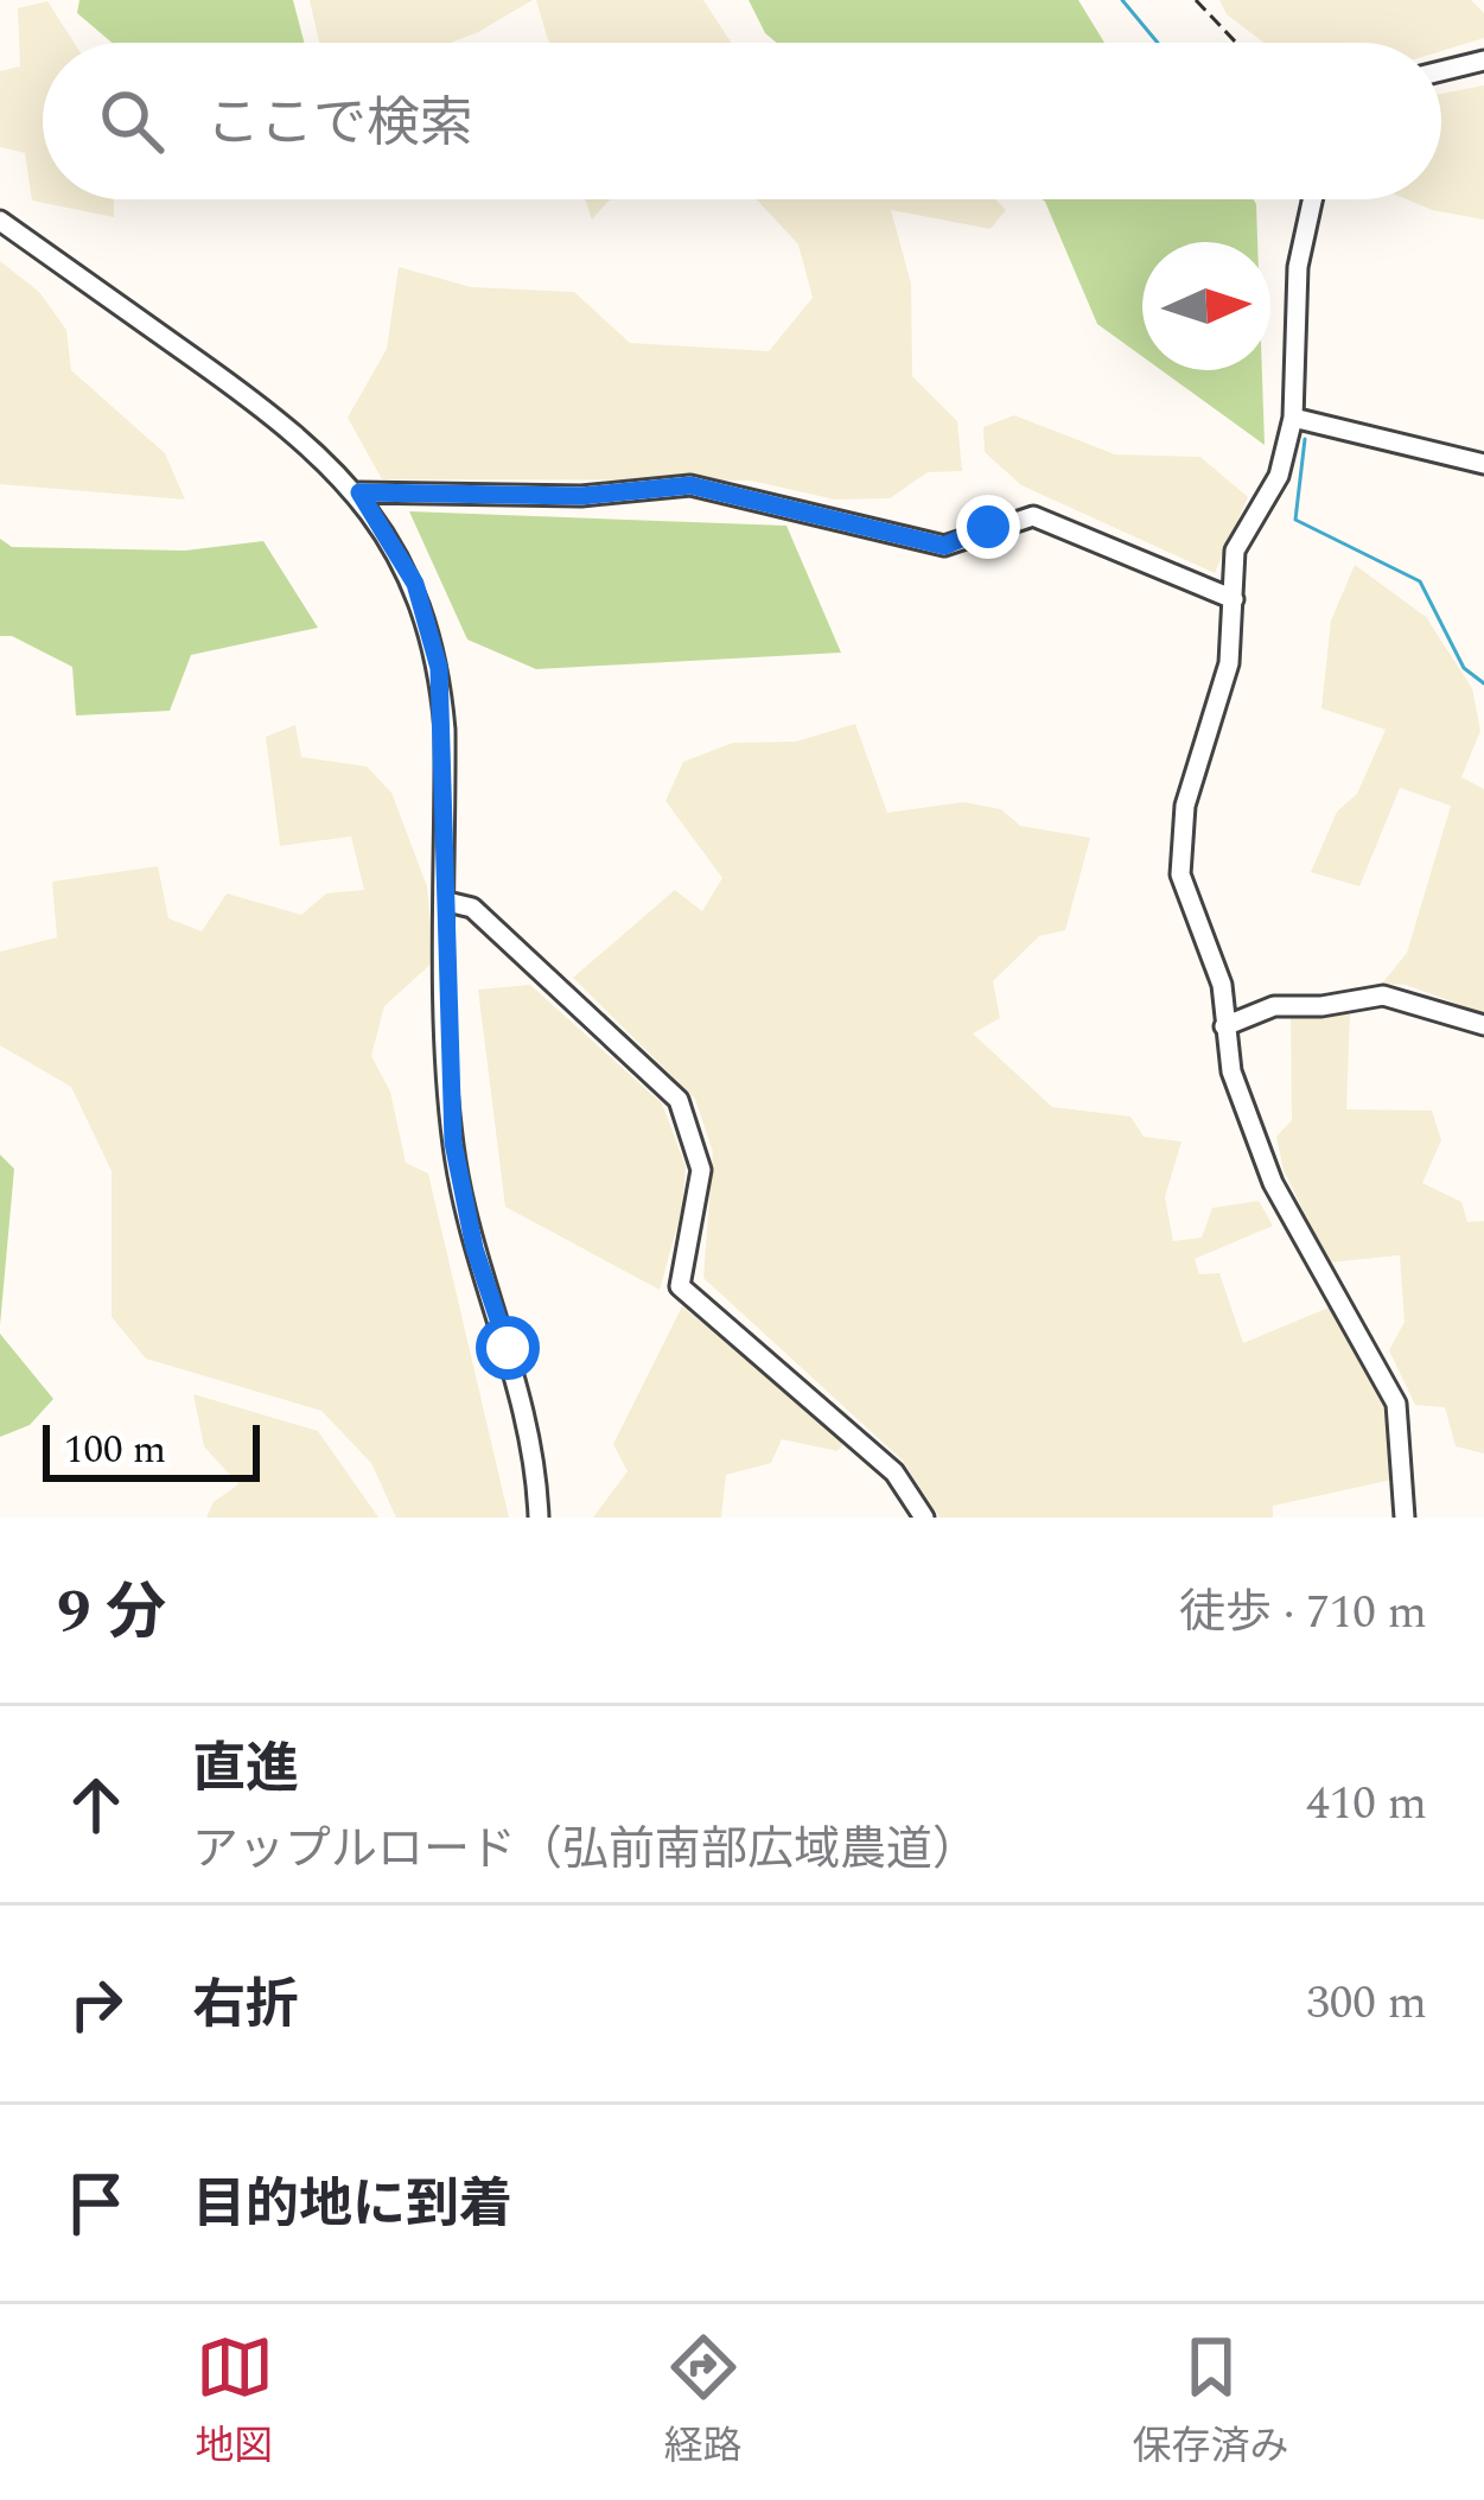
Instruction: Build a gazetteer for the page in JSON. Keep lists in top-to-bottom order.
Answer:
{
  "scale_bar": "100 m",
  "north": "right",
  "page": {
    "search": "ここで検索",
    "scale": "100 m",
    "heading": ["9 分", "徒歩 · 710 m"],
    "list": [
      ["直進", "アップルロード（弘前南部広域農道）", "410 m"],
      ["右折", "300 m"],
      "目的地に到着"
    ],
    "nav": ["地図", "経路", "保存済み"]
  }
}
